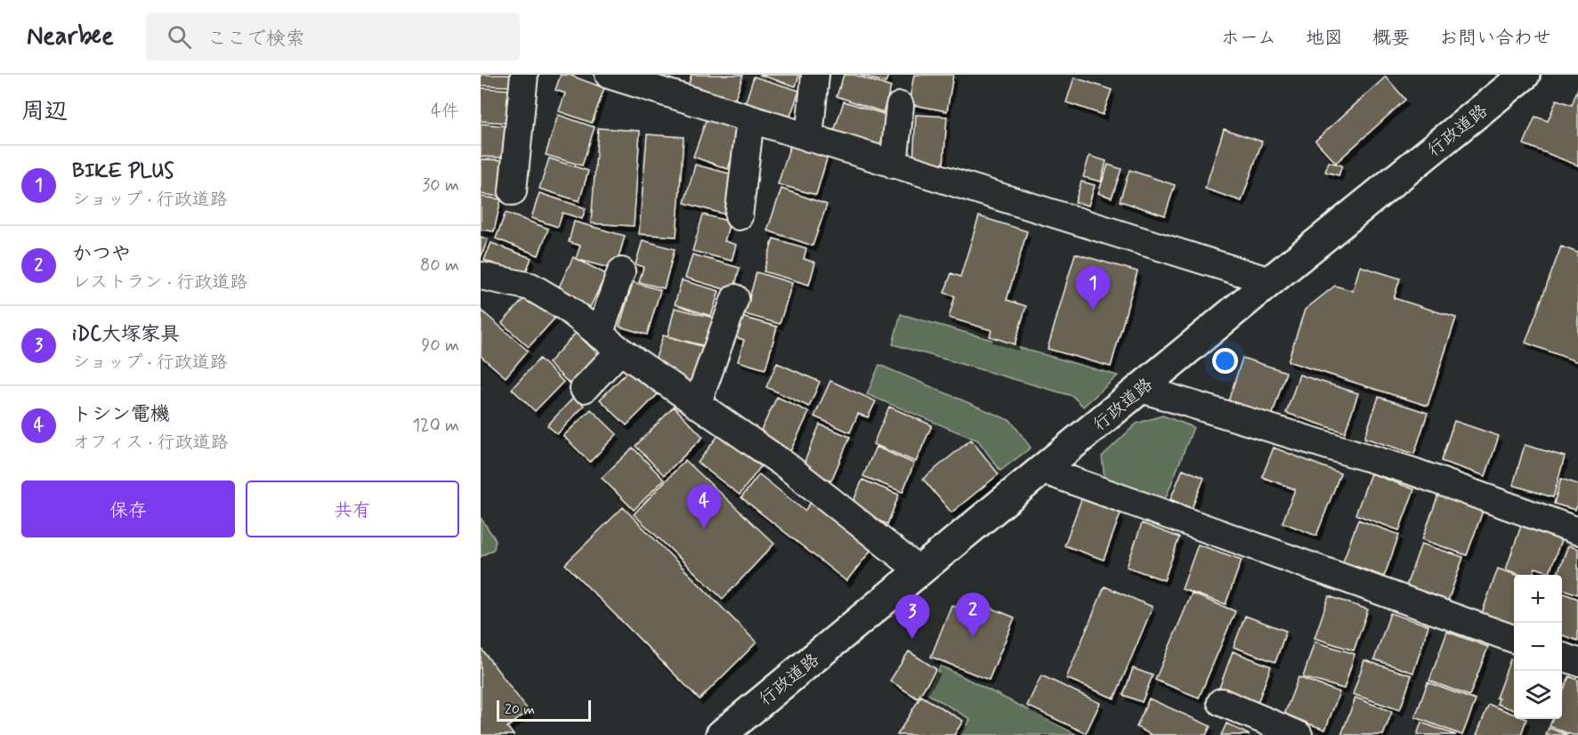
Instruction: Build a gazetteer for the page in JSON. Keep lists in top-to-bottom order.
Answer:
{
  "streets": {
    "highway": ["行政道路"]
  },
  "scale_bar": "20 m",
  "page": {
    "header": "Nearbee",
    "search": "ここで検索",
    "nav": [
      "ホーム",
      "地図",
      "概要",
      "お問い合わせ"
    ],
    "heading": ["周辺", "4件"],
    "list": [
      {
        "mark": "1",
        "name": "BIKE PLUS",
        "note": "ショップ · 行政道路",
        "value": "30 m"
      },
      {
        "mark": "2",
        "name": "かつや",
        "note": "レストラン · 行政道路",
        "value": "80 m"
      },
      {
        "mark": "3",
        "name": "iDC大塚家具",
        "note": "ショップ · 行政道路",
        "value": "90 m"
      },
      {
        "mark": "4",
        "name": "トシン電機",
        "note": "オフィス · 行政道路",
        "value": "120 m"
      }
    ],
    "pins": [
      "1",
      "4",
      "2",
      "3"
    ],
    "buttons": ["保存", "共有"],
    "map_buttons": ["+", "−"],
    "scale": "20 m"
  }
}
